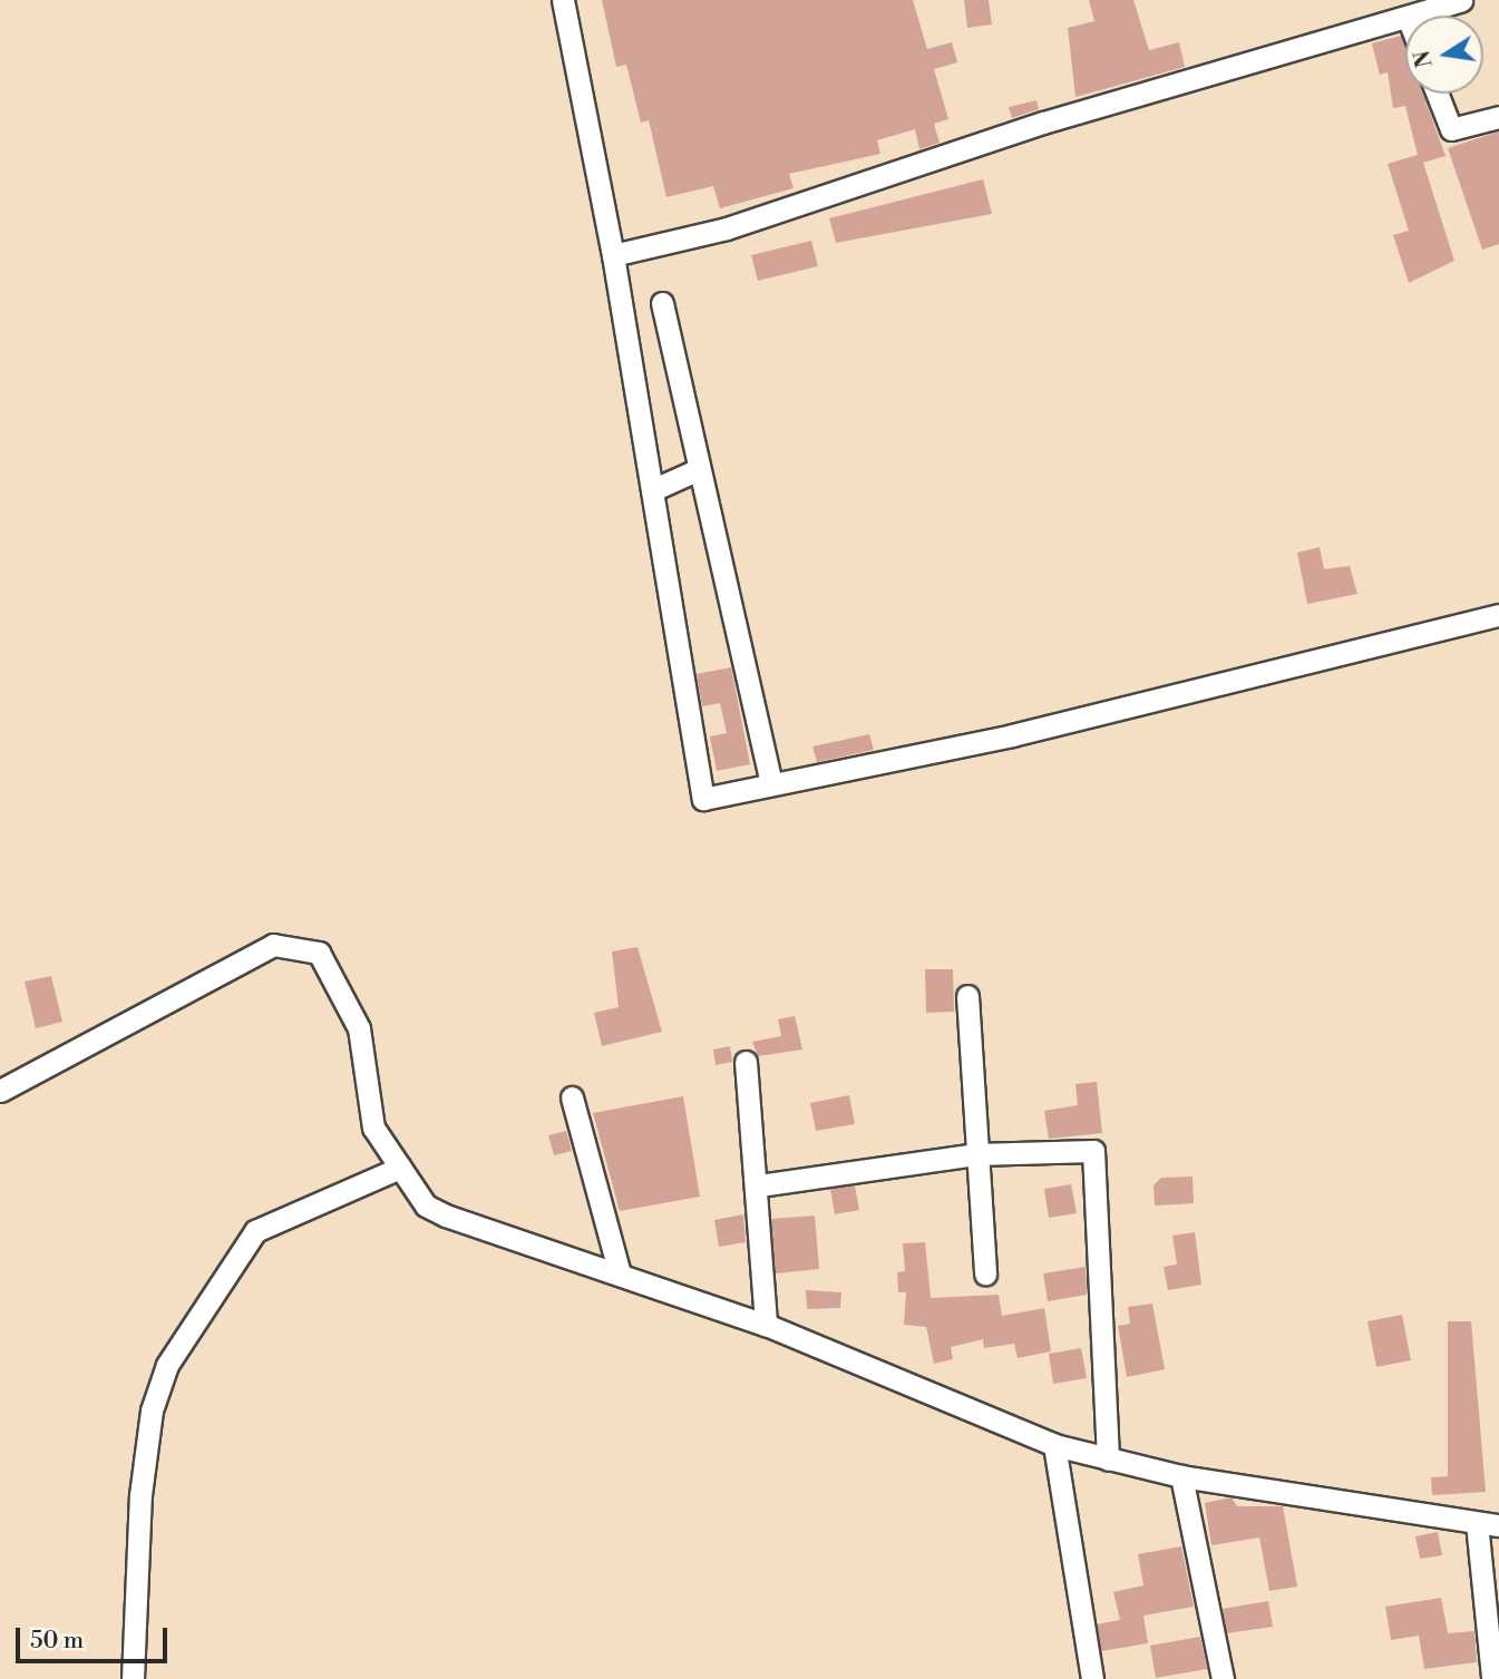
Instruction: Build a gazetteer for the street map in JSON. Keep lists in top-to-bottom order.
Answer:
{
  "scale_bar": "50 m",
  "north": "left"
}
